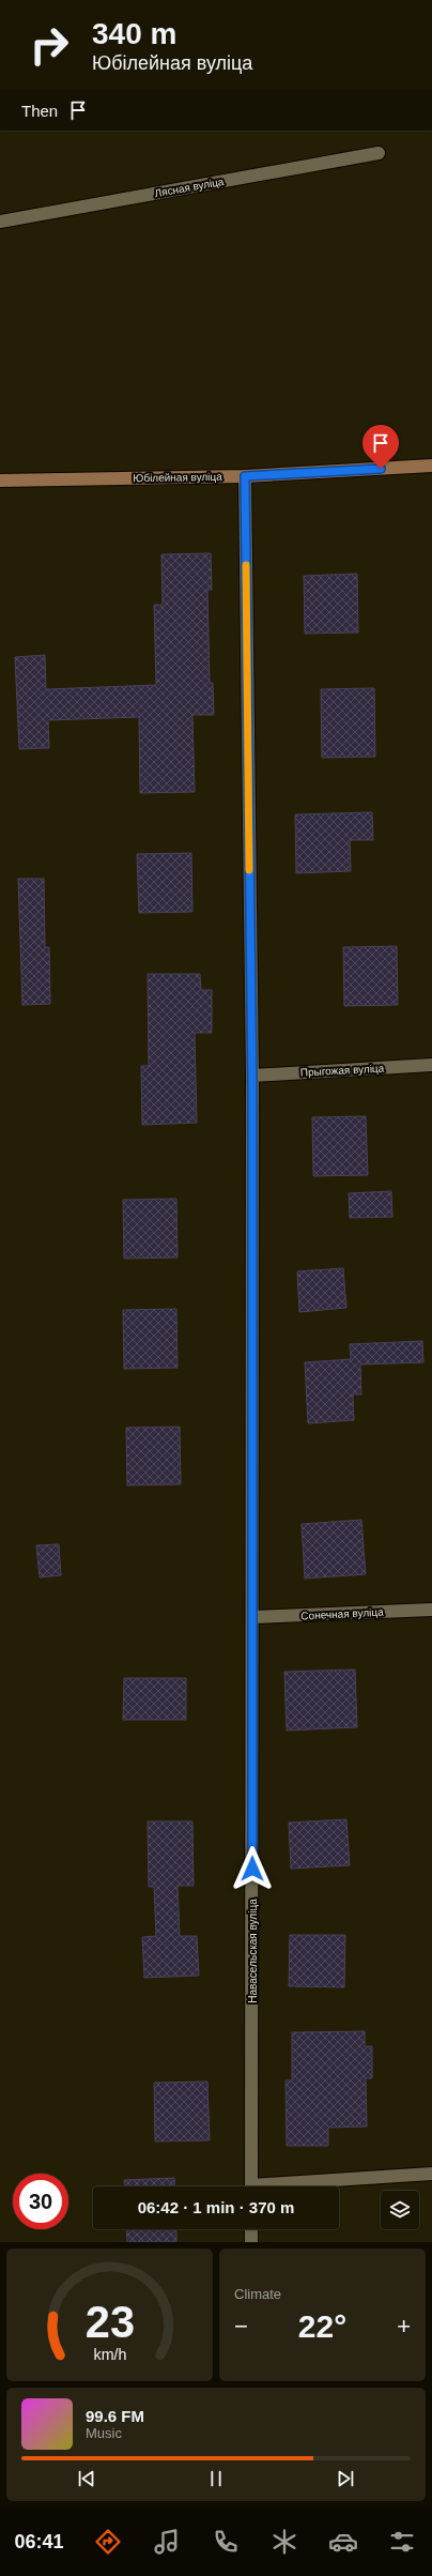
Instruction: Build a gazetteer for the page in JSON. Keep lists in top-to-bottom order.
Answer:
{
  "streets": {
    "main road": ["Юбілейная вуліца"],
    "street": [
      "Лясная вуліца",
      "Прыгожая вуліца",
      "Сонечная вуліца",
      "Навасельская вуліца"
    ]
  },
  "crossings": [
    ["Юбілейная вуліца", "Навасельская вуліца"],
    ["Прыгожая вуліца", "Навасельская вуліца"],
    ["Сонечная вуліца", "Навасельская вуліца"]
  ],
  "page": {
    "turn": ["340 m", "Юбілейная вуліца"],
    "then": "Then",
    "limit": "30",
    "trip": "06:42 · 1 min · 370 m",
    "tile": "Climate",
    "heat": ["−", "22°", "+"],
    "song": ["99.6 FM", "Music"],
    "tabs": "06:41",
    "gauge": ["23", "km/h"]
  }
}
